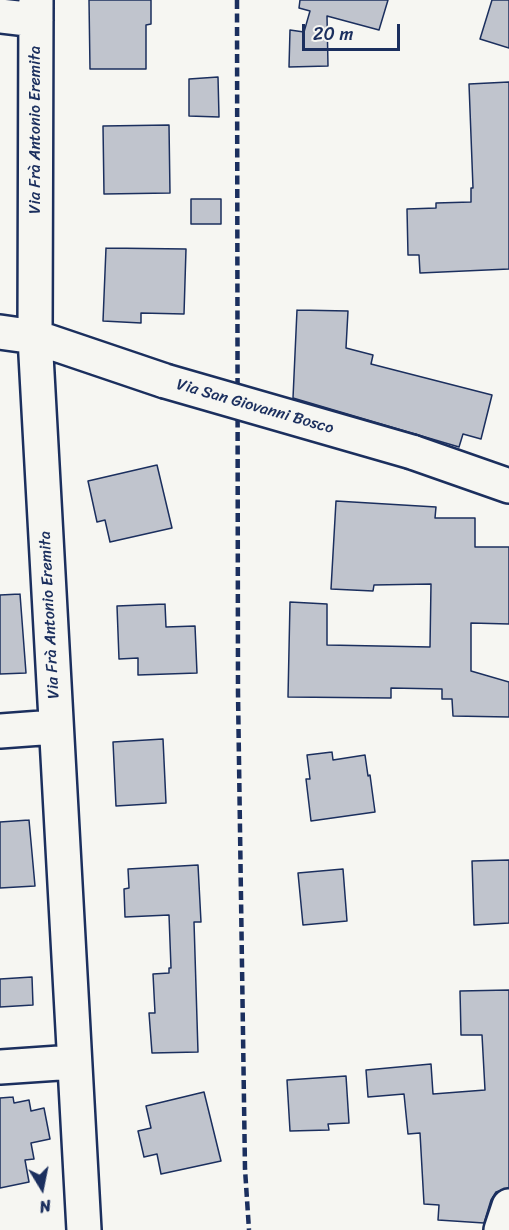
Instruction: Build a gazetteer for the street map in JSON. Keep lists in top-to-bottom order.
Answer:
{
  "streets": {
    "street": ["Via Frà Antonio Eremita", "Via San Giovanni Bosco"]
  },
  "crossings": [
    ["Via Frà Antonio Eremita", "Via San Giovanni Bosco"]
  ],
  "scale_bar": "20 m",
  "north": "bottom"
}
